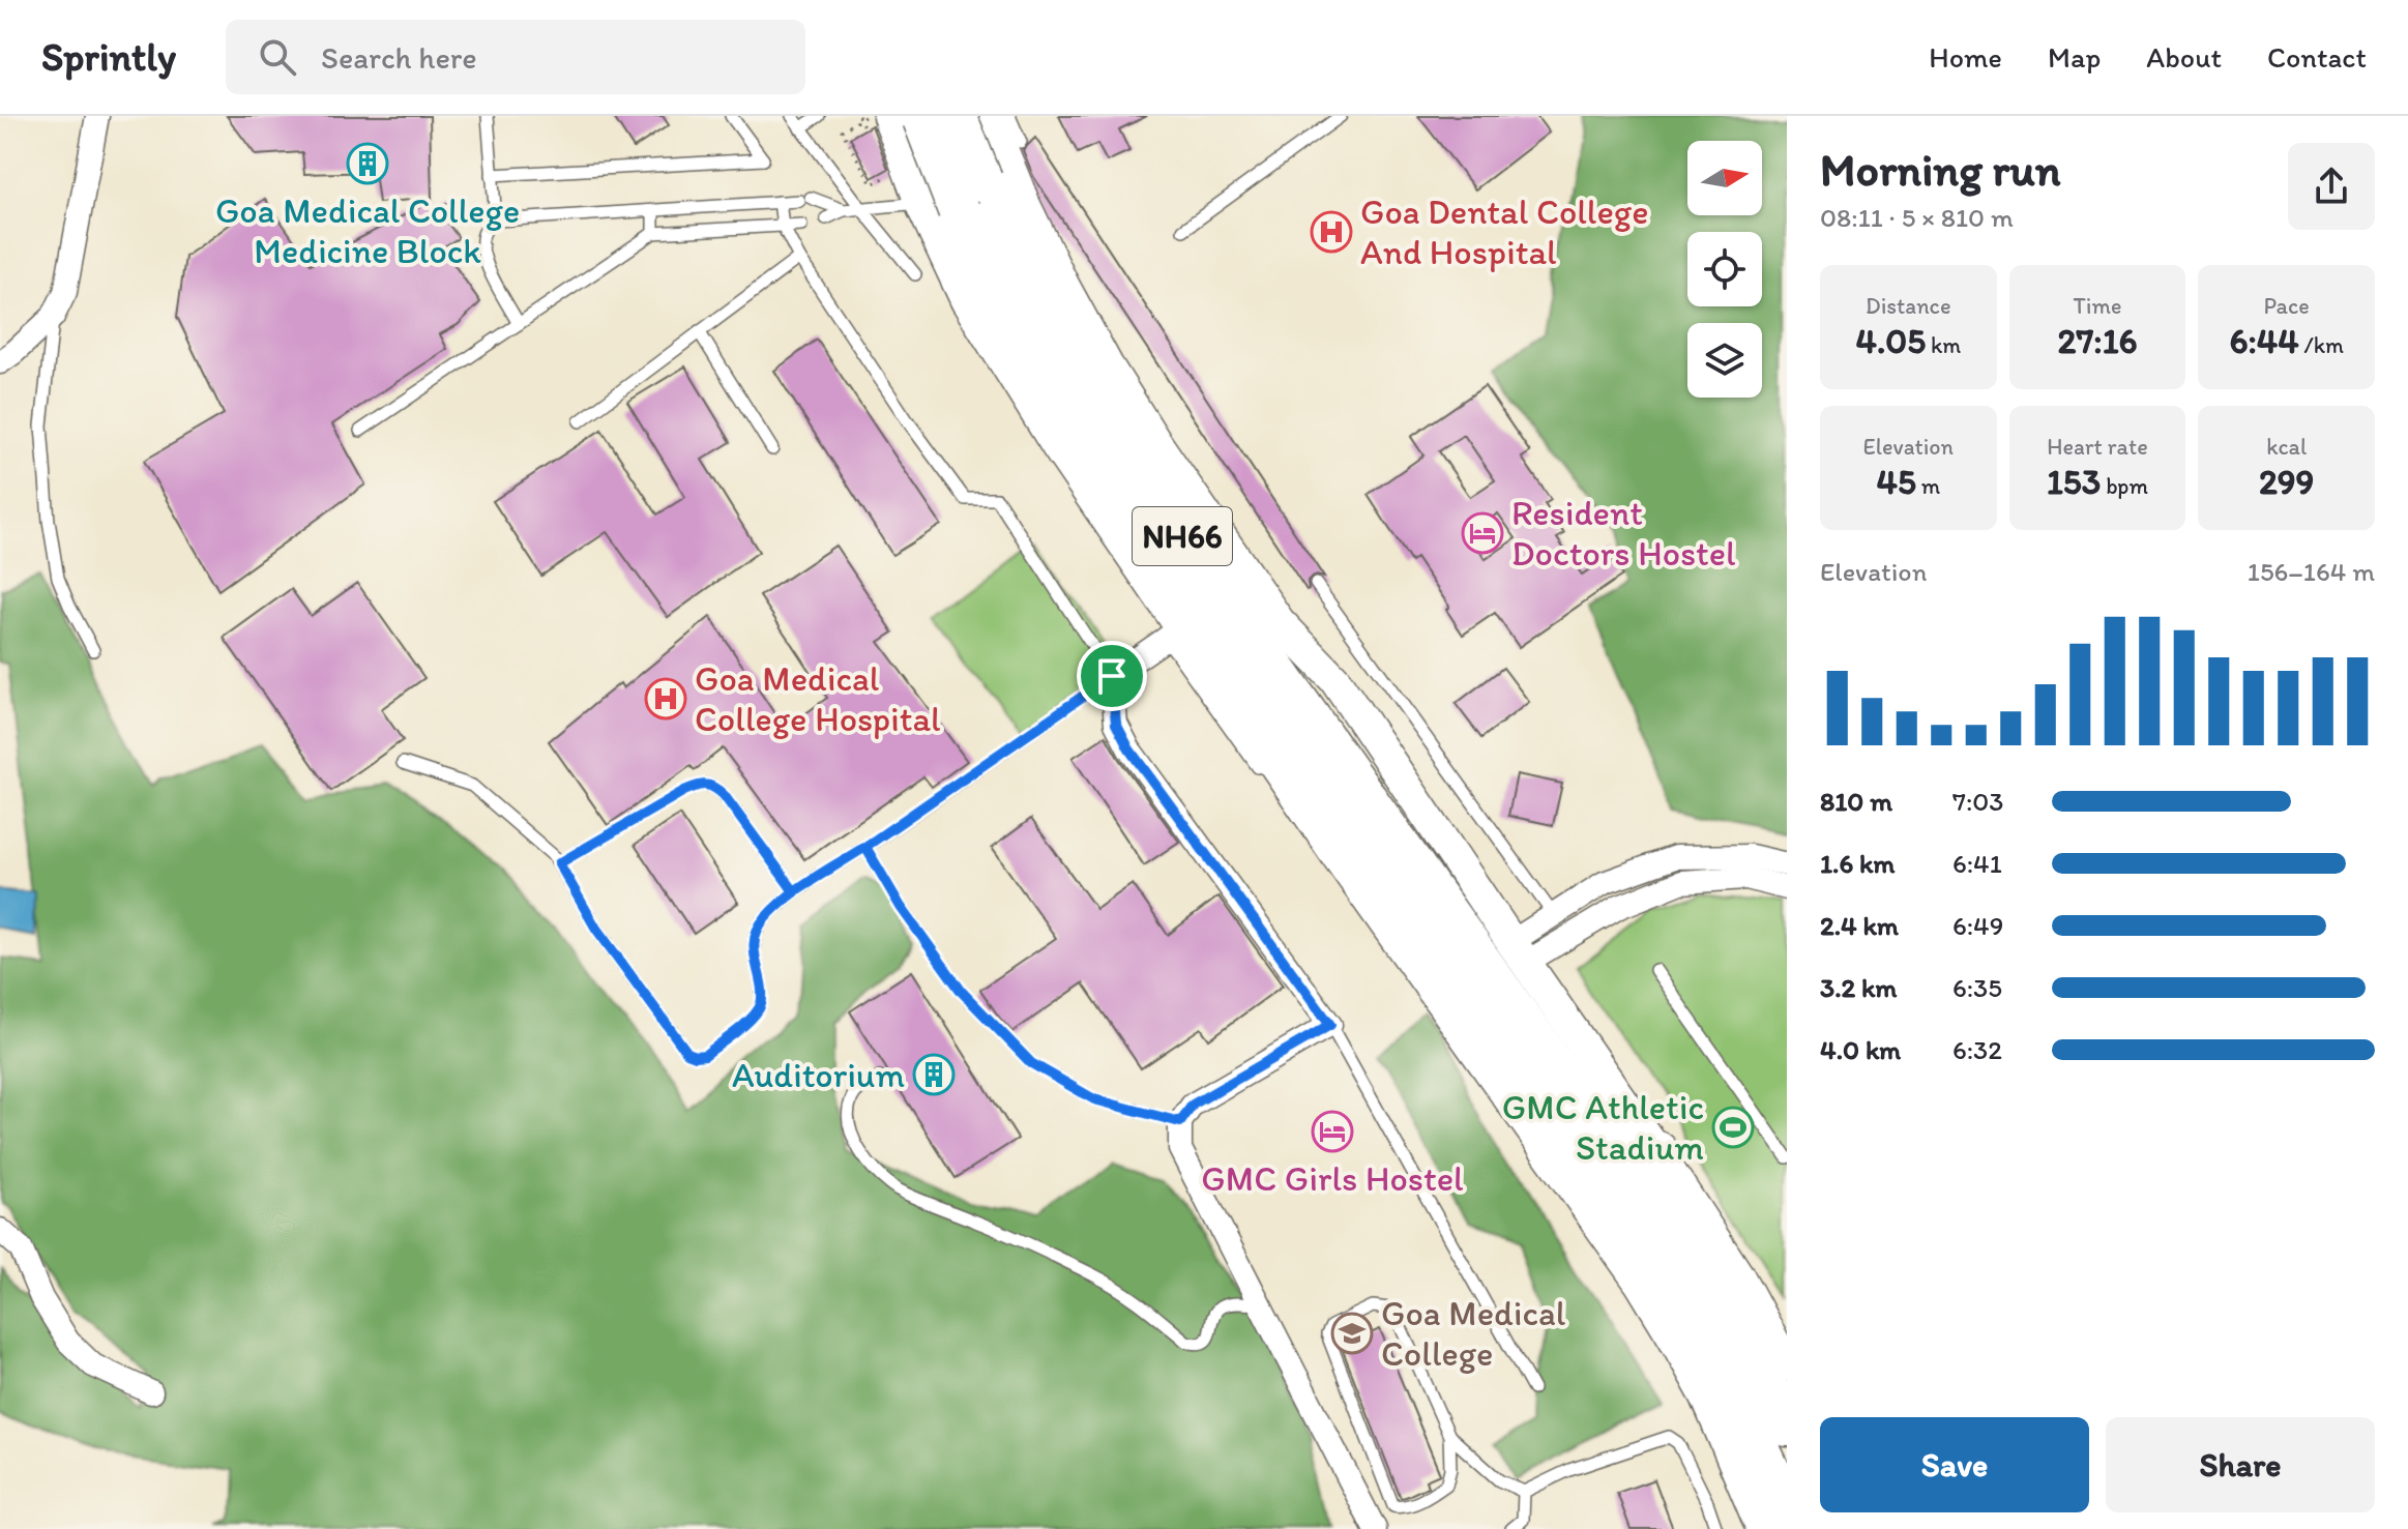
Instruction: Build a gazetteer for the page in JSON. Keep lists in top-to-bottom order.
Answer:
{
  "streets": {
    "highway": ["NH66"]
  },
  "places": {
    "building": ["Goa Medical College Medicine Block", "Auditorium"],
    "hospital": ["Goa Dental College And Hospital", "Goa Medical College Hospital"],
    "hotel": ["Resident Doctors Hostel", "GMC Girls Hostel"],
    "sports": ["GMC Athletic Stadium"],
    "school or university": ["Goa Medical College"]
  },
  "north": "right",
  "page": {
    "header": "Sprintly",
    "search": "Search here",
    "nav": [
      "Home",
      "Map",
      "About",
      "Contact"
    ],
    "heading": ["Morning run", "08:11 · 5 × 810 m"],
    "stats": [
      ["Distance", "4.05 km"],
      ["Time", "27:16"],
      ["Pace", "6:44 /km"],
      ["Elevation", "45 m"],
      ["Heart rate", "153 bpm"],
      ["kcal", "299"]
    ],
    "chart": ["Elevation", "156–164 m"],
    "list": [
      {
        "name": "810 m",
        "note": "7:03"
      },
      {
        "name": "1.6 km",
        "note": "6:41"
      },
      {
        "name": "2.4 km",
        "note": "6:49"
      },
      {
        "name": "3.2 km",
        "note": "6:35"
      },
      {
        "name": "4.0 km",
        "note": "6:32"
      }
    ],
    "buttons": ["Save", "Share"]
  }
}
